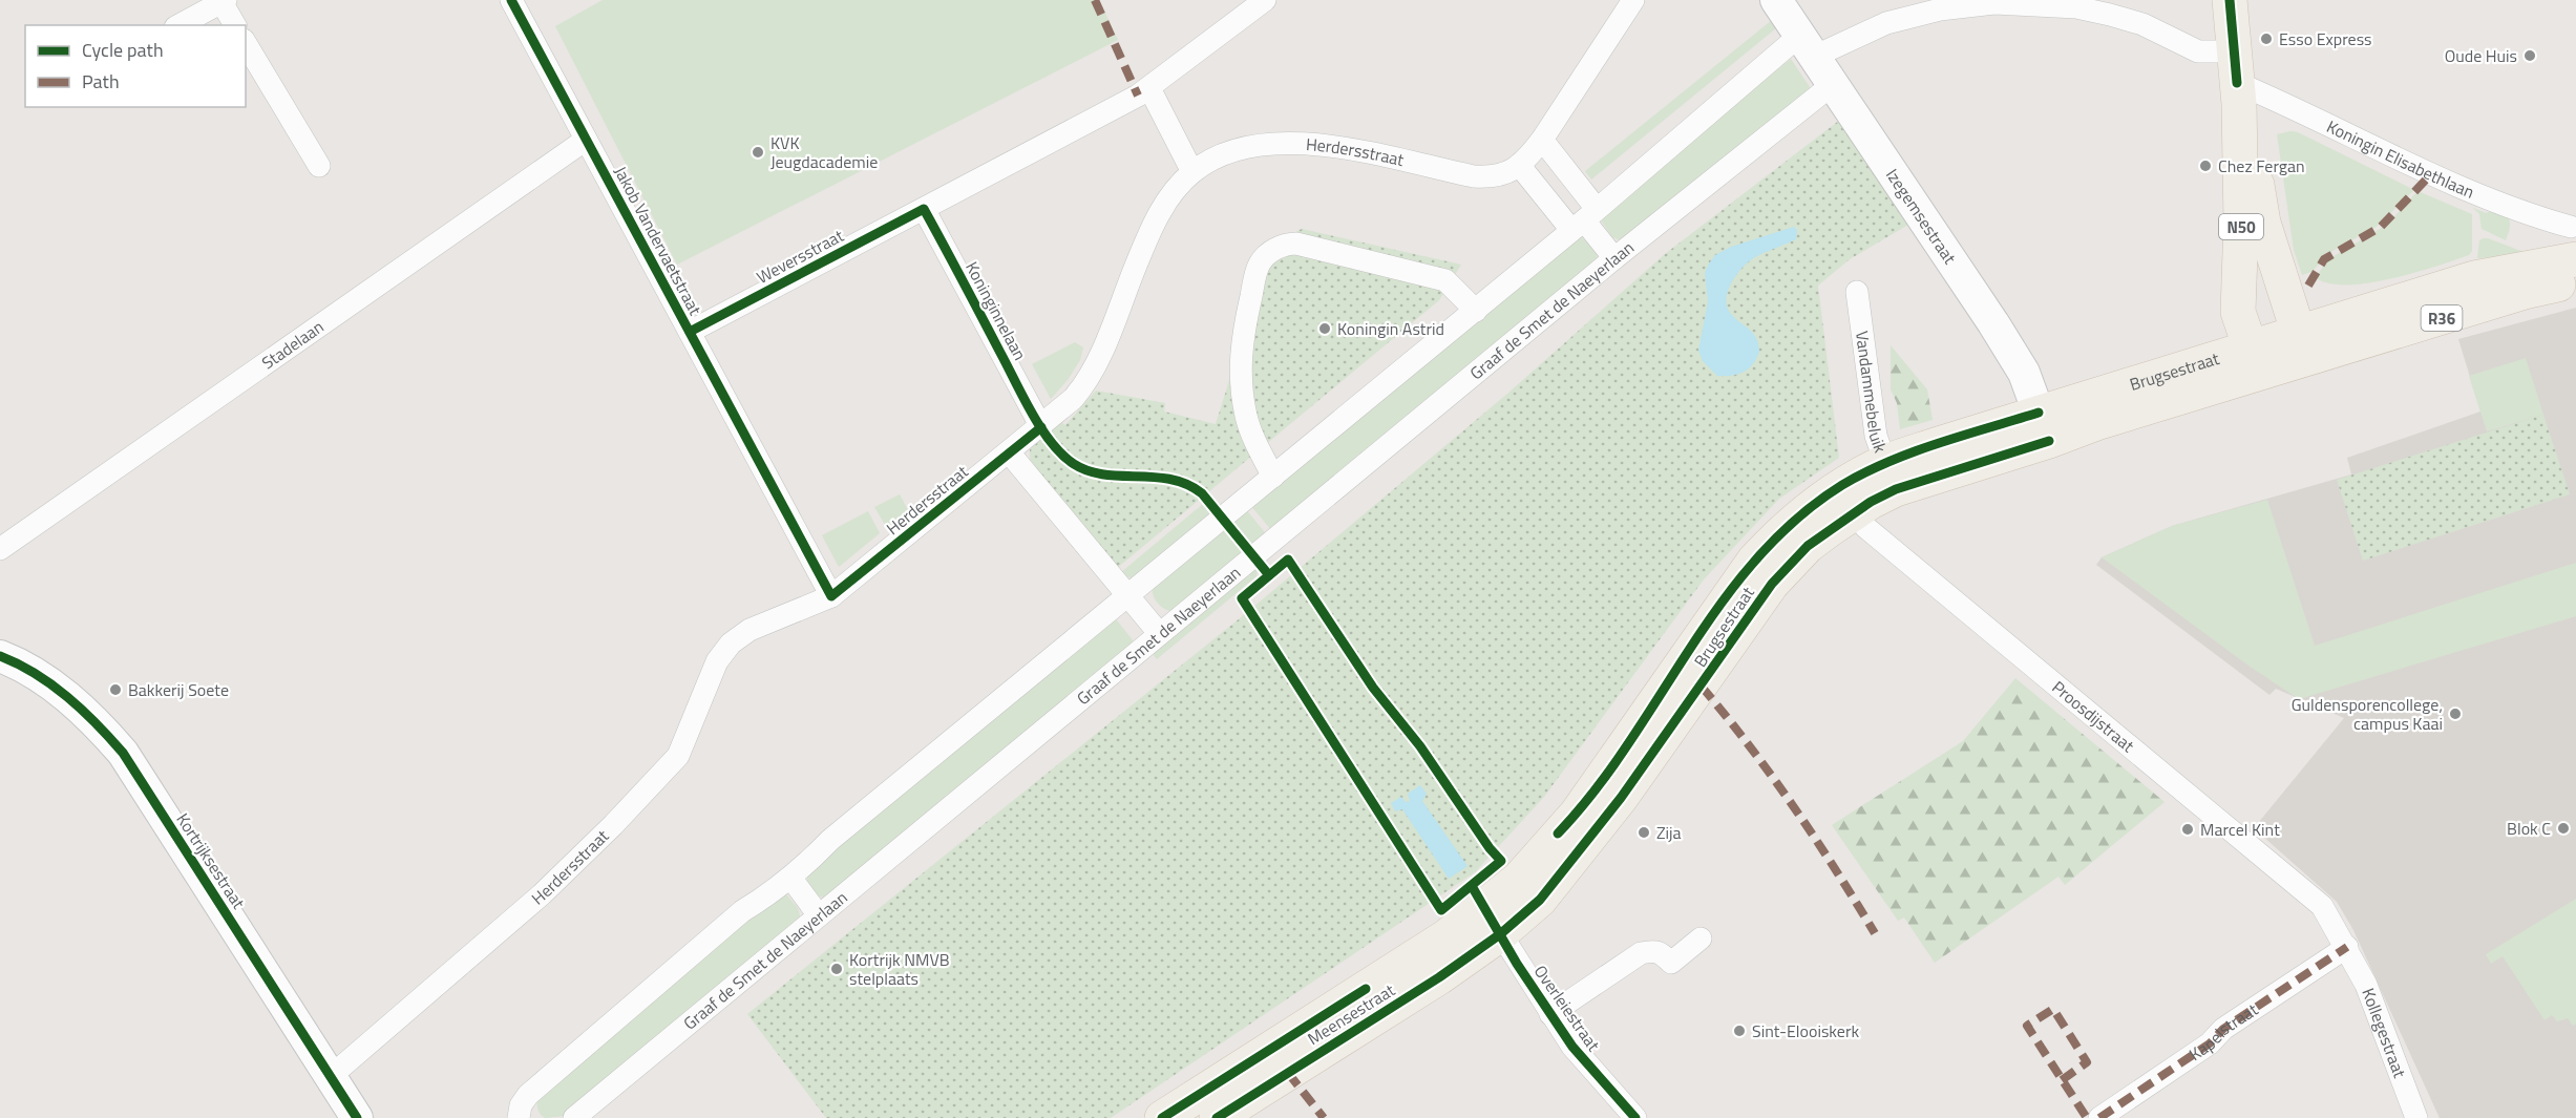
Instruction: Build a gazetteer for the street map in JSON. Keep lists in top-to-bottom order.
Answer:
{
  "streets": {
    "main road": [
      "N50",
      "R36",
      "Brugsestraat",
      "Meensestraat"
    ],
    "street": [
      "Herdersstraat",
      "Koningin Elisabethlaan",
      "Izegemsestraat",
      "Jakob Vandervaetstraat",
      "Weversstraat",
      "Koninginnelaan",
      "Graaf de Smet de Naeyerlaan",
      "Stadelaan",
      "Vandammebeluik",
      "Proosdijstraat",
      "Kortrijksestraat",
      "Overleiestraat",
      "Kapelstraat",
      "Kollegestraat"
    ]
  },
  "crossings": [
    ["Herdersstraat", "Jakob Vandervaetstraat"],
    ["Herdersstraat", "Koninginnelaan"],
    ["Herdersstraat", "Kortrijksestraat"],
    ["Koningin Elisabethlaan", "Izegemsestraat"],
    ["Koningin Elisabethlaan", "N50"],
    ["Koningin Elisabethlaan", "R36"],
    ["Izegemsestraat", "Graaf de Smet de Naeyerlaan"],
    ["Izegemsestraat", "Brugsestraat"],
    ["N50", "R36"],
    ["N50", "Brugsestraat"],
    ["Jakob Vandervaetstraat", "Weversstraat"],
    ["Jakob Vandervaetstraat", "Stadelaan"],
    ["Weversstraat", "Koninginnelaan"],
    ["R36", "Brugsestraat"],
    ["Brugsestraat", "Vandammebeluik"],
    ["Brugsestraat", "Proosdijstraat"],
    ["Brugsestraat", "Overleiestraat"],
    ["Brugsestraat", "Meensestraat"],
    ["Proosdijstraat", "Kapelstraat"],
    ["Proosdijstraat", "Kollegestraat"],
    ["Overleiestraat", "Meensestraat"],
    ["Kapelstraat", "Kollegestraat"]
  ],
  "places": [
    "Esso Express",
    "Oude Huis",
    "KVK Jeugdacademie",
    "Chez Fergan",
    "Koningin Astrid",
    "Bakkerij Soete",
    "Guldensporencollege, campus Kaai",
    "Blok C",
    "Marcel Kint",
    "Zija",
    "Kortrijk NMVB stelplaats",
    "Sint-Elooiskerk"
  ],
  "legend": ["Cycle path", "Path"]
}
